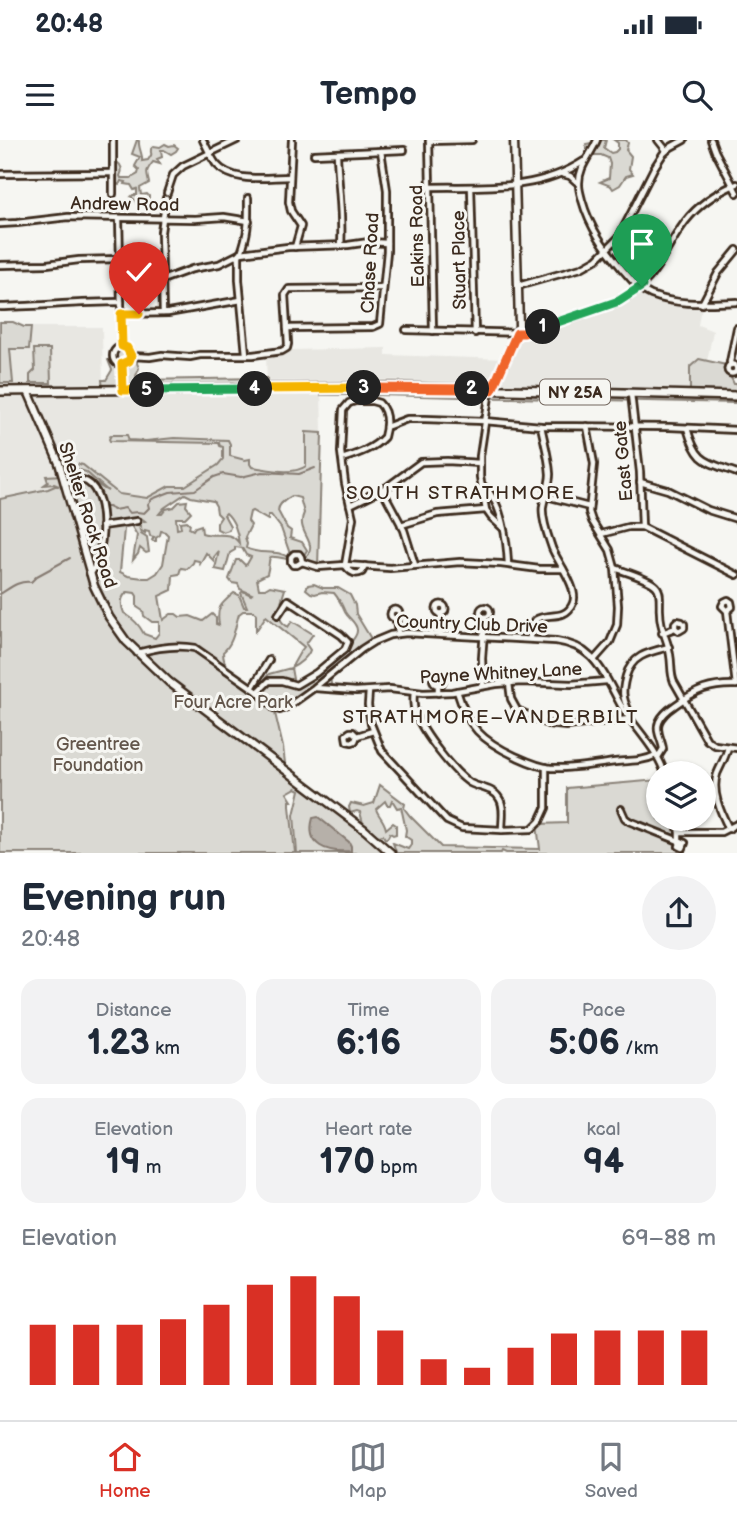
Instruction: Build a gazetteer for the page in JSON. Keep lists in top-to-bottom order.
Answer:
{
  "streets": {
    "main road": ["NY 25A", "Shelter Rock Road"],
    "street": [
      "Andrew Road",
      "Eakins Road",
      "Stuart Place",
      "Chase Road",
      "East Gate",
      "Country Club Drive",
      "Payne Whitney Lane"
    ]
  },
  "crossings": [
    ["NY 25A", "East Gate"],
    ["NY 25A", "Shelter Rock Road"],
    ["Country Club Drive", "Payne Whitney Lane"]
  ],
  "districts": ["SOUTH STRATHMORE", "STRATHMORE–VANDERBILT"],
  "parks": ["Four Acre Park", "Greentree Foundation"],
  "page": {
    "status": "20:48",
    "header": "Tempo",
    "pins": [
      "1",
      "3",
      "2",
      "4",
      "5"
    ],
    "heading": ["Evening run", "20:48"],
    "stats": [
      ["Distance", "1.23 km"],
      ["Time", "6:16"],
      ["Pace", "5:06 /km"],
      ["Elevation", "19 m"],
      ["Heart rate", "170 bpm"],
      ["kcal", "94"]
    ],
    "chart": ["Elevation", "69–88 m"],
    "tabs": ["Home", "Map", "Saved"]
  }
}
